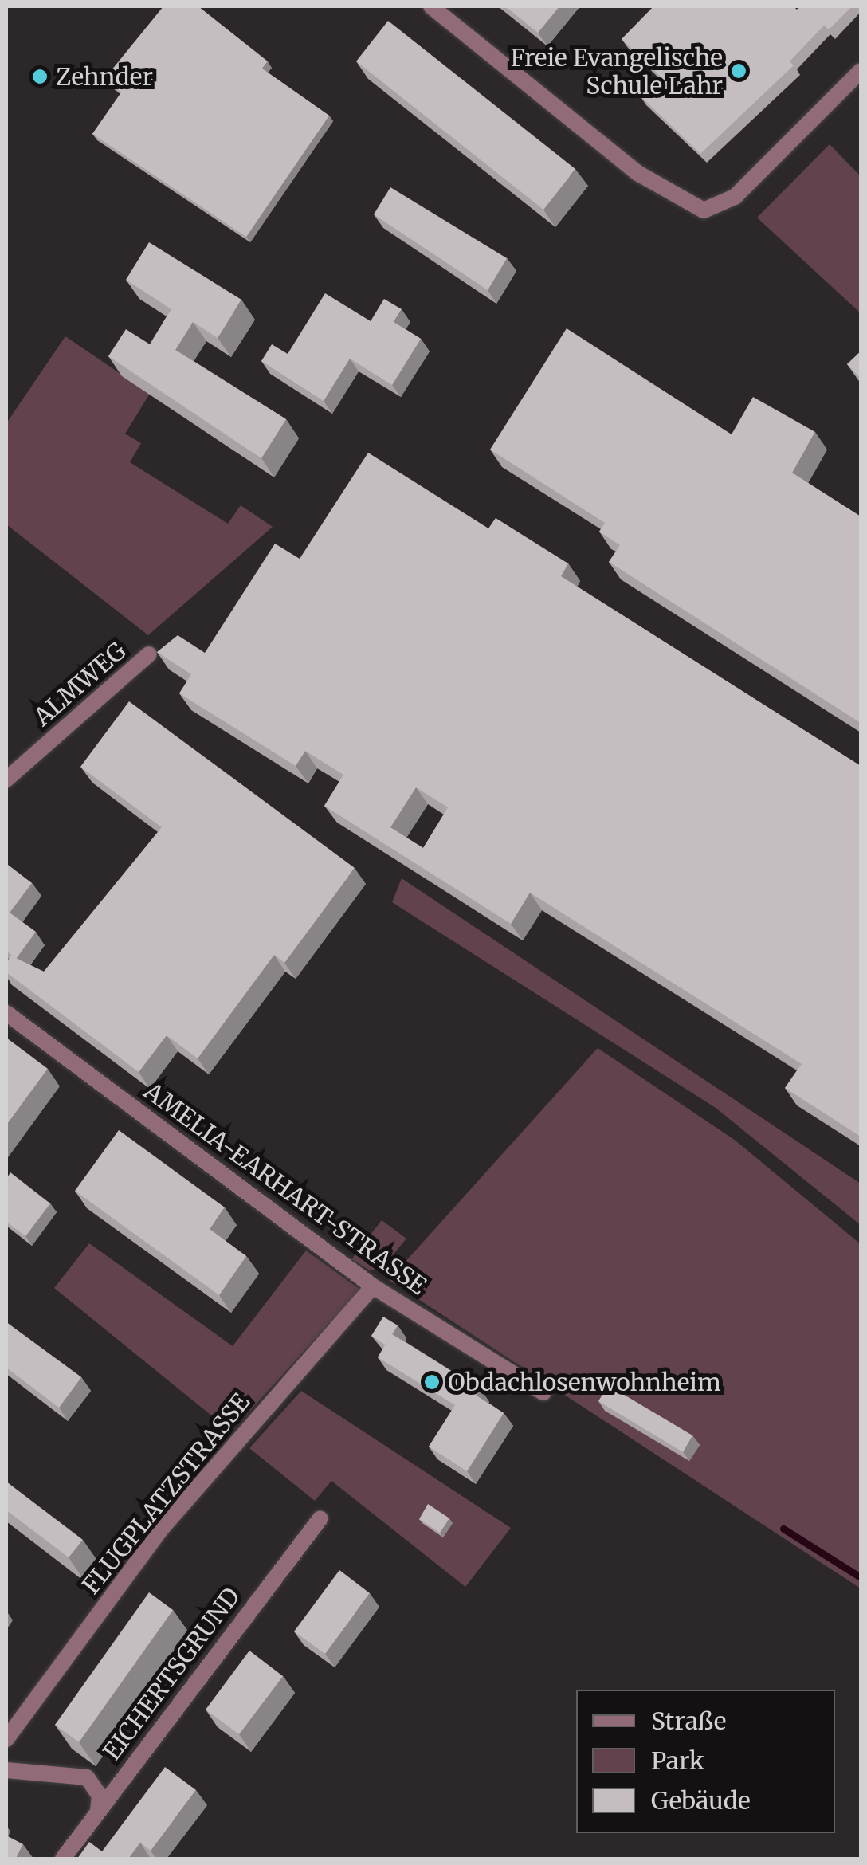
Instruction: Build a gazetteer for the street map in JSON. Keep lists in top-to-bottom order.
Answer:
{
  "streets": {
    "street": [
      "ALMWEG",
      "AMELIA-EARHART-STRASSE",
      "FLUGPLATZSTRASSE",
      "EICHERTSGRUND"
    ]
  },
  "crossings": [
    ["AMELIA-EARHART-STRASSE", "FLUGPLATZSTRASSE"]
  ],
  "places": ["Freie Evangelische Schule Lahr", "Zehnder", "Obdachlosenwohnheim"],
  "legend": ["Straße", "Park", "Gebäude"]
}
